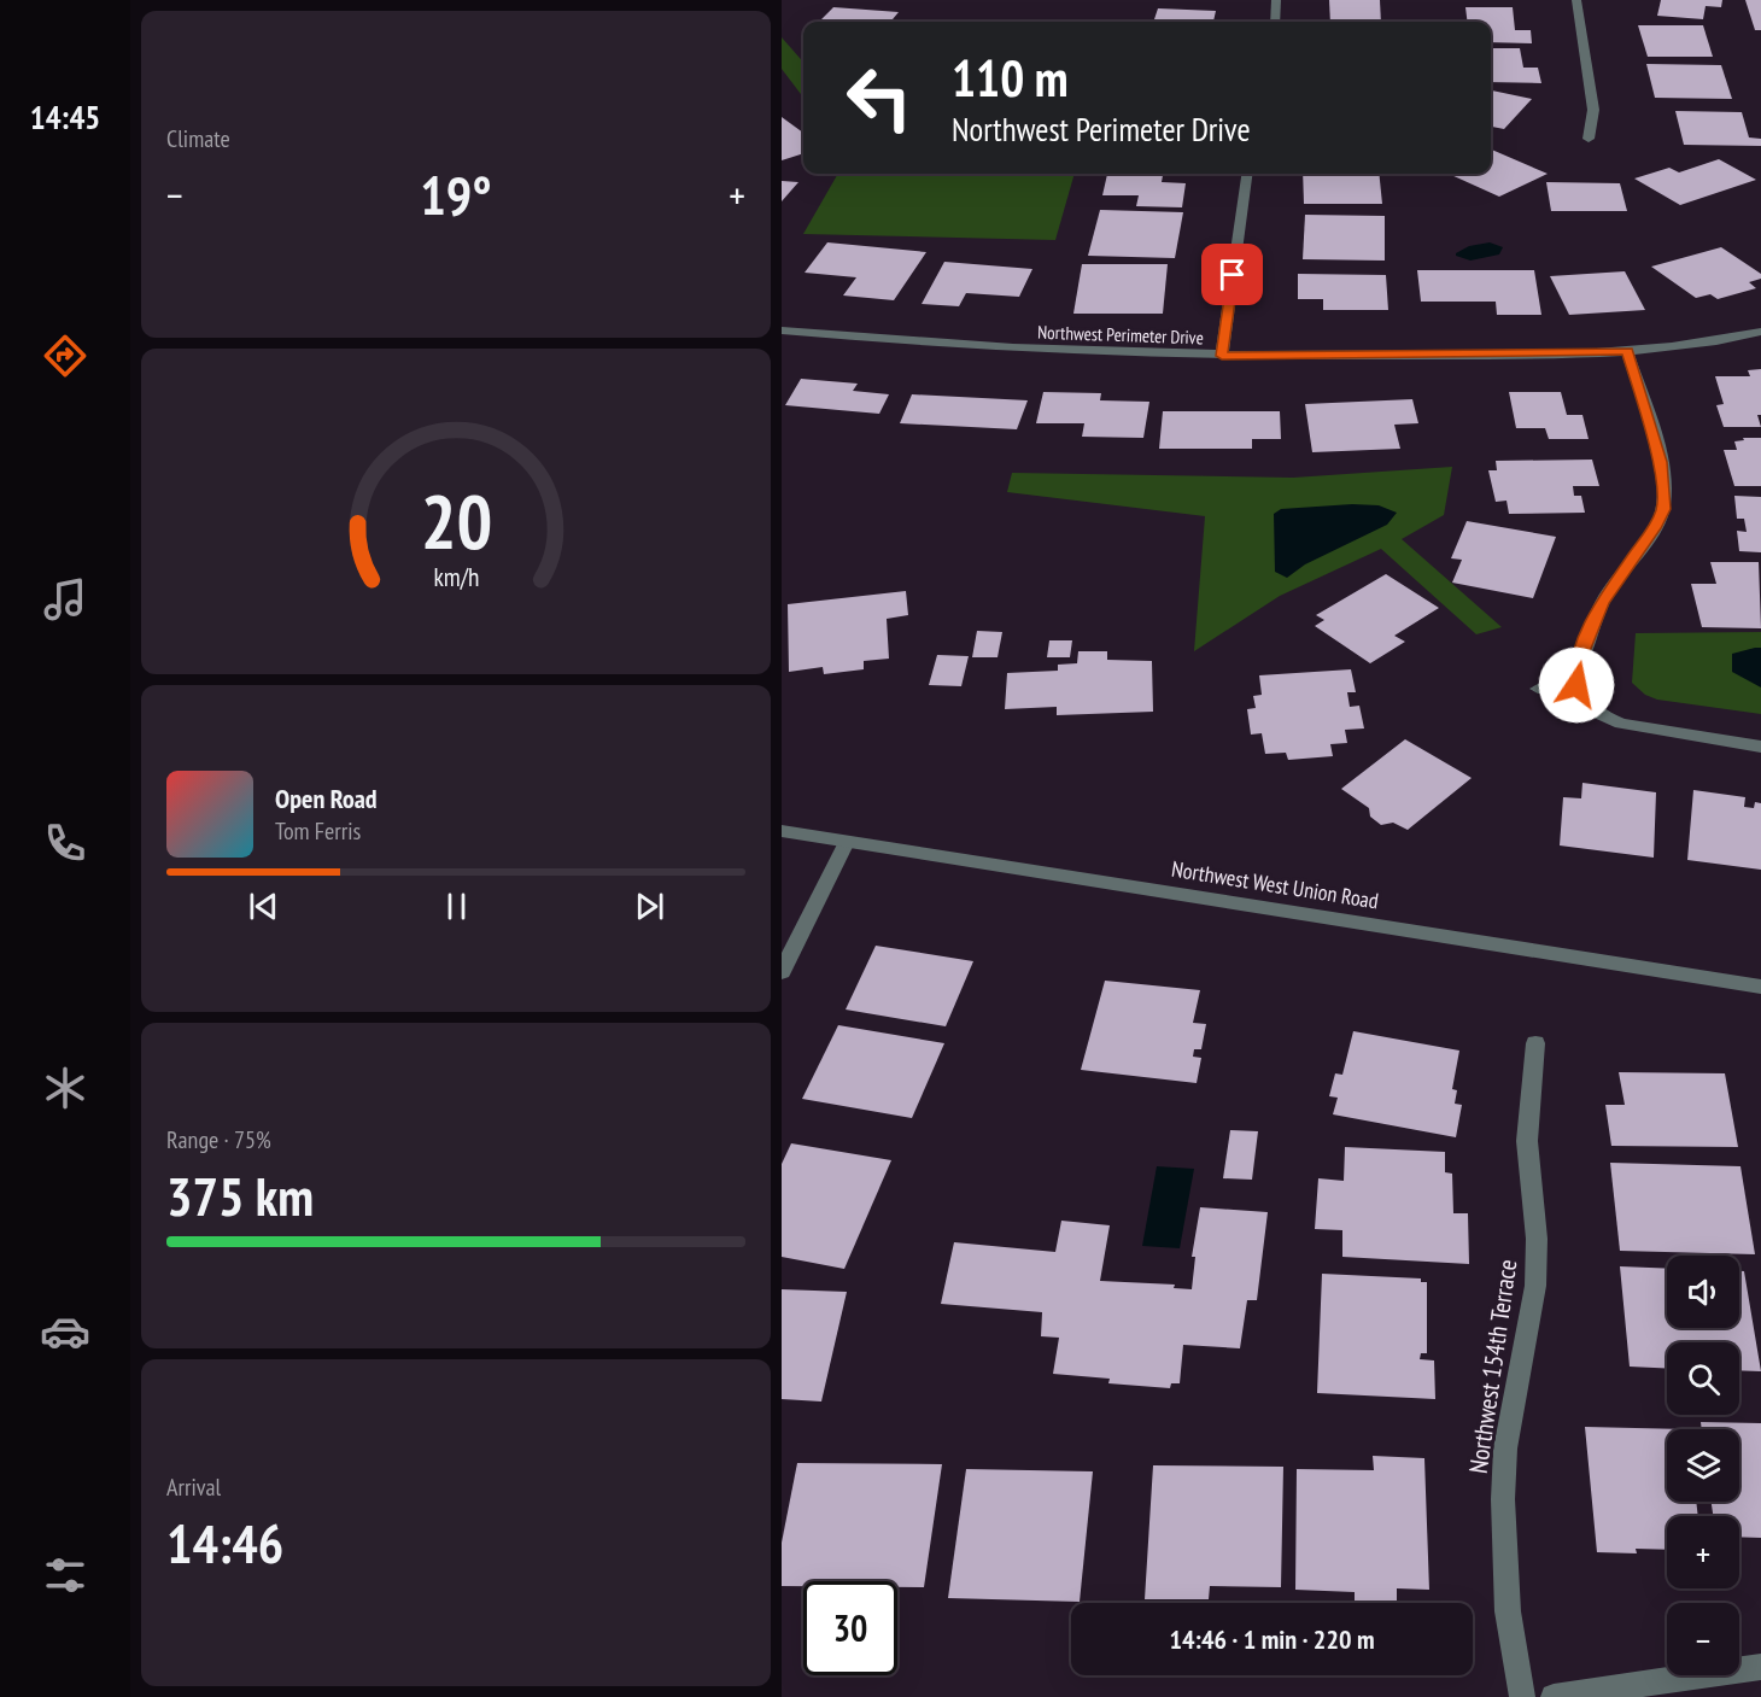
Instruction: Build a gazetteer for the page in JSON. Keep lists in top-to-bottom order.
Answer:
{
  "streets": {
    "street": ["Northwest Perimeter Drive", "Northwest West Union Road", "Northwest 154th Terrace"]
  },
  "page": {
    "tabs": "14:45",
    "tile": [
      "Climate",
      ["Range · 75%", "375 km"],
      ["Arrival", "14:46"]
    ],
    "turn": ["110 m", "Northwest Perimeter Drive"],
    "heat": ["−", "19°", "+"],
    "song": ["Open Road", "Tom Ferris"],
    "map_buttons": ["+", "−"],
    "limit": "30",
    "trip": "14:46 · 1 min · 220 m",
    "gauge": ["20", "km/h"]
  }
}
